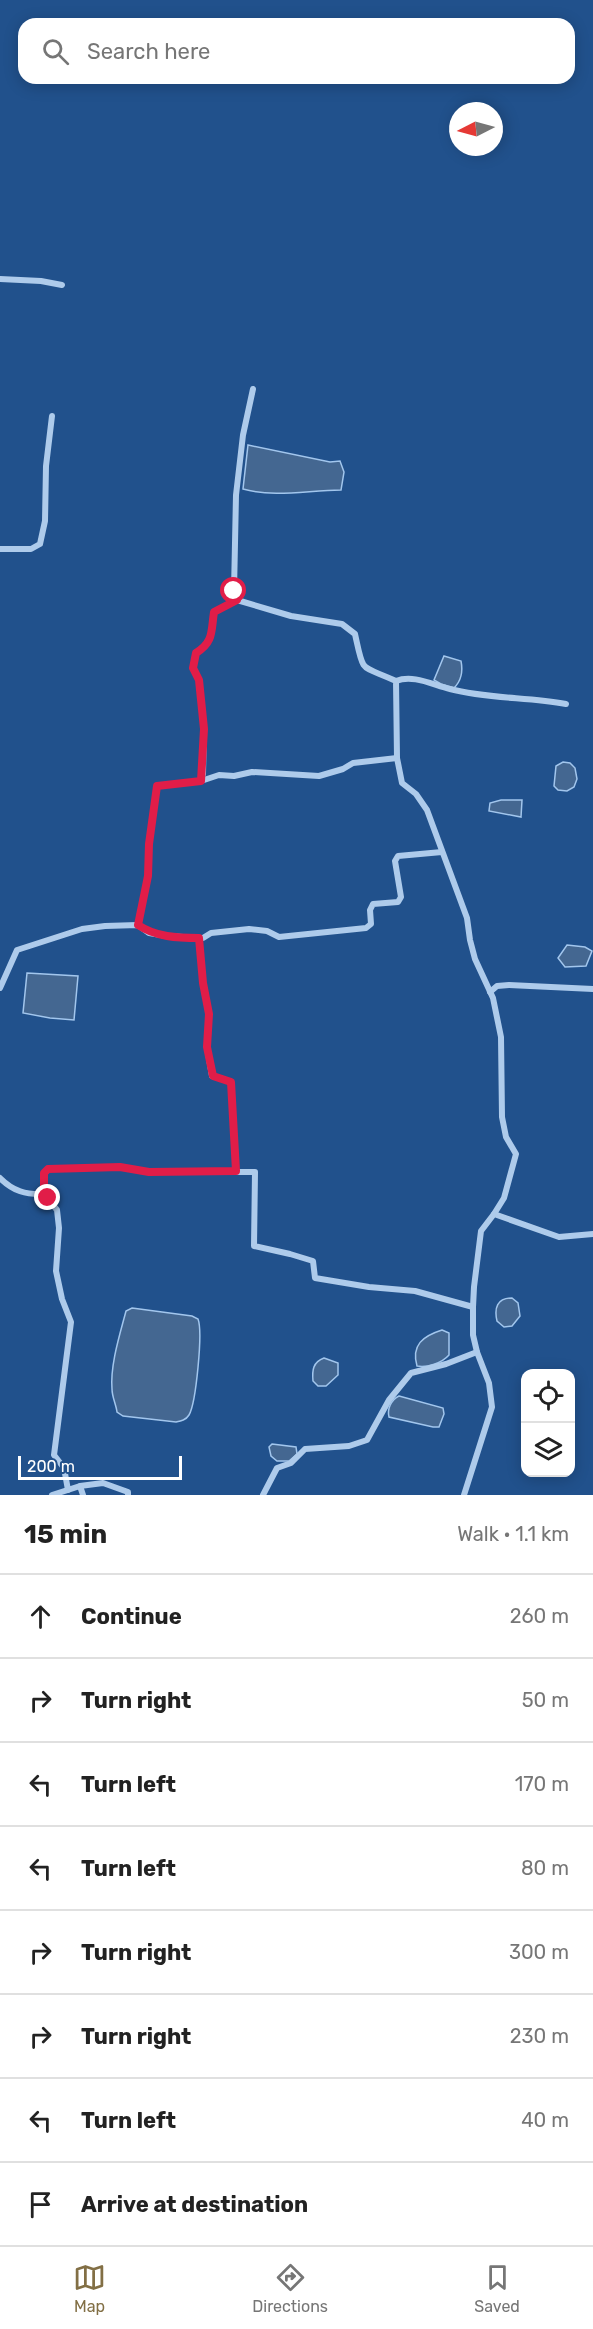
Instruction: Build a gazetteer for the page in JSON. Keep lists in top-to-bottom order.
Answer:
{
  "scale_bar": "200 m",
  "north": "left",
  "page": {
    "search": "Search here",
    "scale": "200 m",
    "heading": ["15 min", "Walk · 1.1 km"],
    "list": [
      ["Continue", "260 m"],
      ["Turn right", "50 m"],
      ["Turn left", "170 m"],
      ["Turn left", "80 m"],
      ["Turn right", "300 m"],
      ["Turn right", "230 m"],
      ["Turn left", "40 m"],
      "Arrive at destination"
    ],
    "nav": ["Map", "Directions", "Saved"]
  }
}
